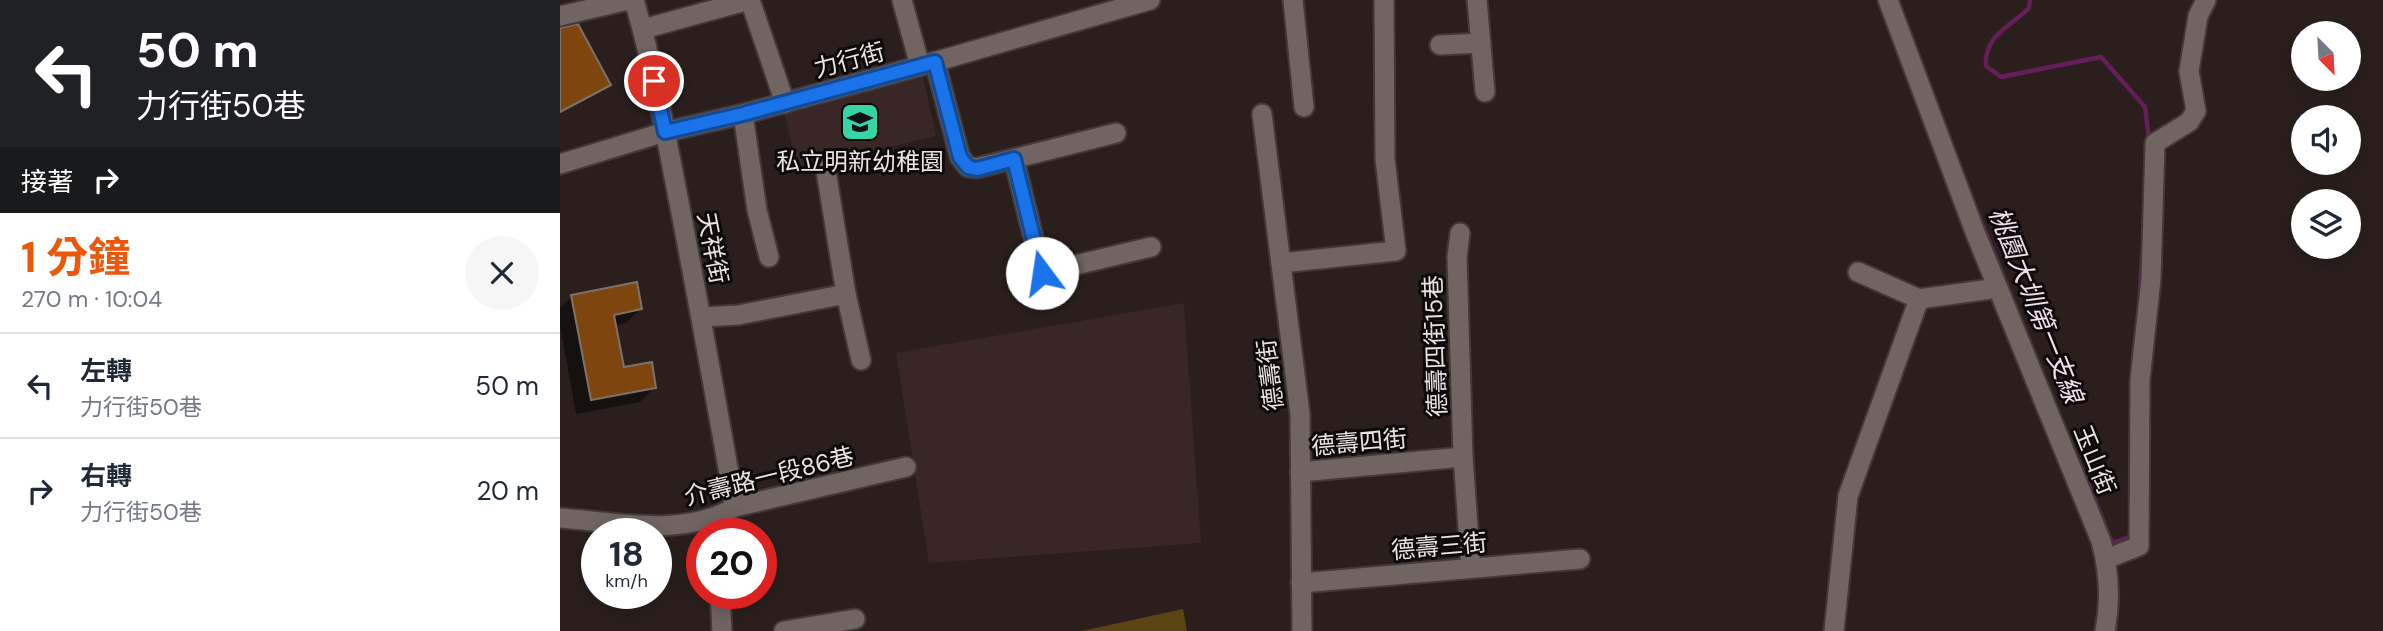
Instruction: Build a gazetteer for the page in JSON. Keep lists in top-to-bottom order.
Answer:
{
  "streets": {
    "street": [
      "力行街",
      "天祥街",
      "德壽四街15巷",
      "德壽街",
      "德壽四街",
      "玉山街",
      "介壽路一段86巷",
      "德壽三街"
    ]
  },
  "crossings": [
    ["力行街", "天祥街"],
    ["天祥街", "介壽路一段86巷"],
    ["德壽四街15巷", "德壽四街"],
    ["德壽四街15巷", "德壽三街"],
    ["德壽街", "德壽四街"],
    ["德壽街", "德壽三街"]
  ],
  "water": ["桃園大圳第一支線"],
  "places": {
    "school or university": ["私立明新幼稚園"]
  },
  "north": "bottom right",
  "page": {
    "turn": ["50 m", "力行街50巷"],
    "then": "接著",
    "heading": ["1 分鐘", "270 m · 10:04"],
    "list": [
      {
        "name": "左轉",
        "note": "力行街50巷",
        "value": "50 m"
      },
      {
        "name": "右轉",
        "note": "力行街50巷",
        "value": "20 m"
      }
    ],
    "speed": "18 km/h",
    "limit": "20"
  }
}
